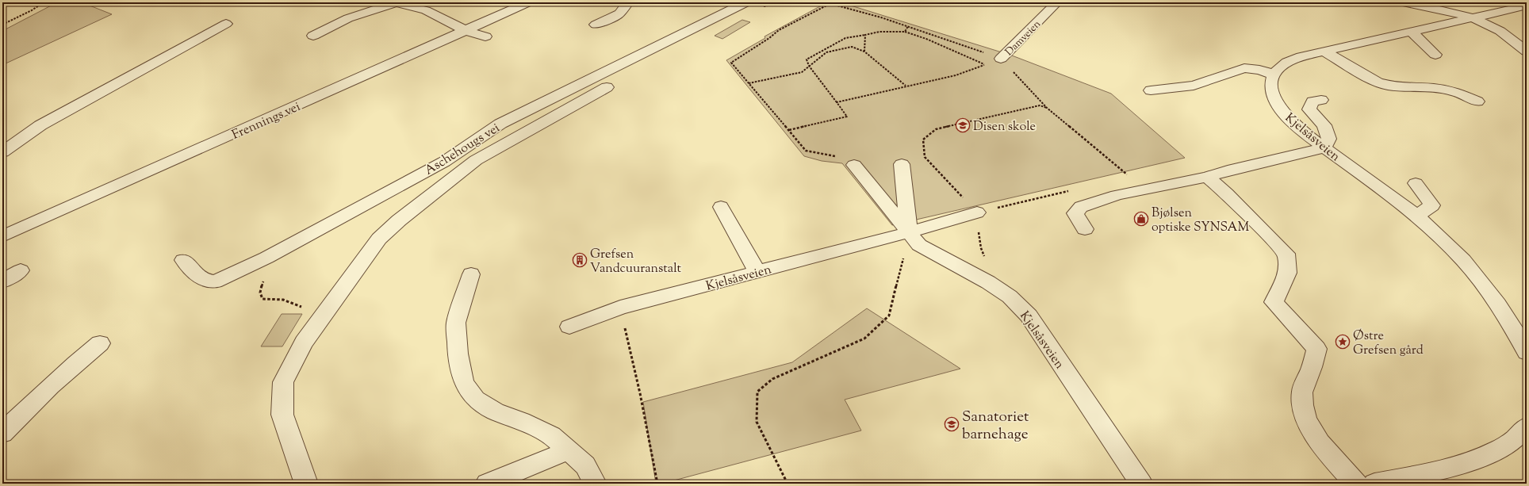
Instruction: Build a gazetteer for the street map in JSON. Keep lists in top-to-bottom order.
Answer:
{
  "streets": {
    "street": [
      "Damveien",
      "Frennings vei",
      "Kjelsåsveien",
      "Aschehougs vei"
    ]
  },
  "places": {
    "school or university": ["Disen skole", "Sanatoriet barnehage"],
    "shop": ["Bjølsen optiske SYNSAM"],
    "building": ["Grefsen Vandcuuranstalt"],
    "place": ["Østre Grefsen gård"]
  }
}
